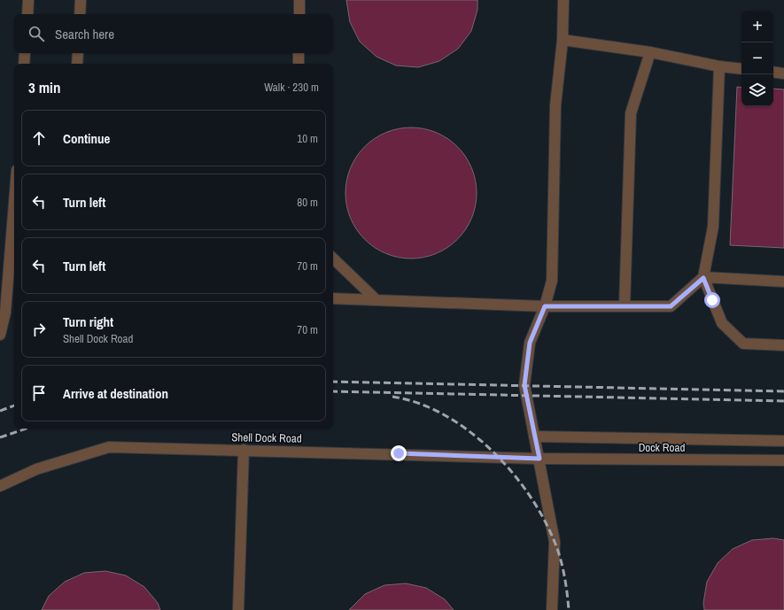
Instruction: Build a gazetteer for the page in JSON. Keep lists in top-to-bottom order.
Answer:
{
  "streets": {
    "lane": ["Shell Dock Road", "Dock Road"]
  },
  "crossings": [
    ["Shell Dock Road", "Dock Road"]
  ],
  "page": {
    "map_buttons": ["+", "−"],
    "search": "Search here",
    "heading": ["3 min", "Walk · 230 m"],
    "list": [
      ["Continue", "10 m"],
      ["Turn left", "80 m"],
      ["Turn left", "70 m"],
      ["Turn right", "Shell Dock Road", "70 m"],
      "Arrive at destination"
    ]
  }
}
